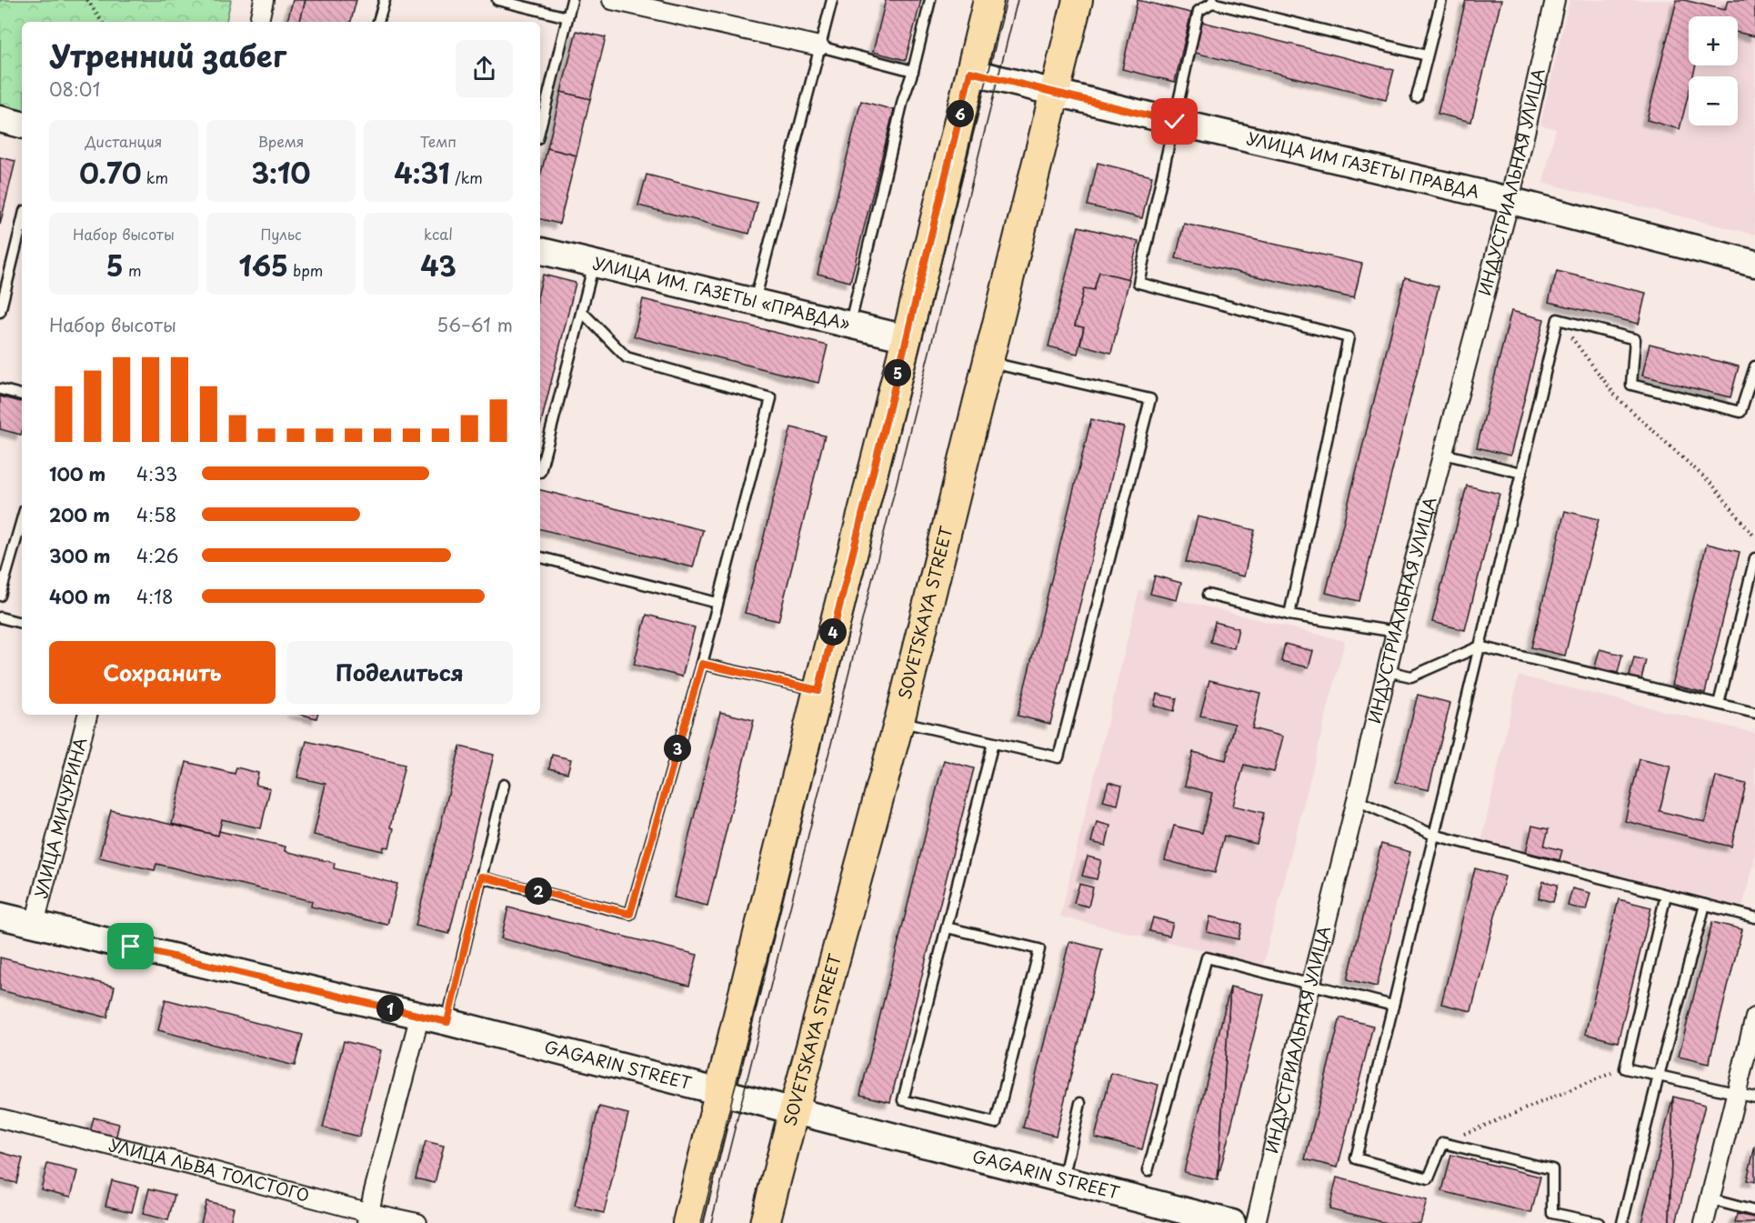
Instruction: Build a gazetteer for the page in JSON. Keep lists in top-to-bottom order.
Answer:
{
  "streets": {
    "main road": [
      "УЛИЦА ИМ ГАЗЕТЫ ПРАВДА",
      "УЛИЦА ИМ. ГАЗЕТЫ «ПРАВДА»",
      "SOVETSKAYA STREET",
      "GAGARIN STREET"
    ],
    "street": ["ИНДУСТРИАЛЬНАЯ УЛИЦА", "УЛИЦА МИЧУРИНА", "УЛИЦА ЛЬВА ТОЛСТОГО"]
  },
  "crossings": [
    ["УЛИЦА ИМ ГАЗЕТЫ ПРАВДА", "ИНДУСТРИАЛЬНАЯ УЛИЦА"],
    ["УЛИЦА ИМ ГАЗЕТЫ ПРАВДА", "SOVETSKAYA STREET"],
    ["SOVETSKAYA STREET", "GAGARIN STREET"],
    ["УЛИЦА МИЧУРИНА", "GAGARIN STREET"]
  ],
  "page": {
    "map_buttons": ["+", "−"],
    "heading": ["Утренний забег", "08:01"],
    "pins": [
      "6",
      "5",
      "4",
      "3",
      "2",
      "1"
    ],
    "stats": [
      ["Дистанция", "0.70 km"],
      ["Время", "3:10"],
      ["Темп", "4:31 /km"],
      ["Набор высоты", "5 m"],
      ["Пульс", "165 bpm"],
      ["kcal", "43"]
    ],
    "chart": ["Набор высоты", "56–61 m"],
    "list": [
      {
        "name": "100 m",
        "note": "4:33"
      },
      {
        "name": "200 m",
        "note": "4:58"
      },
      {
        "name": "300 m",
        "note": "4:26"
      },
      {
        "name": "400 m",
        "note": "4:18"
      }
    ],
    "buttons": ["Сохранить", "Поделиться"]
  }
}
